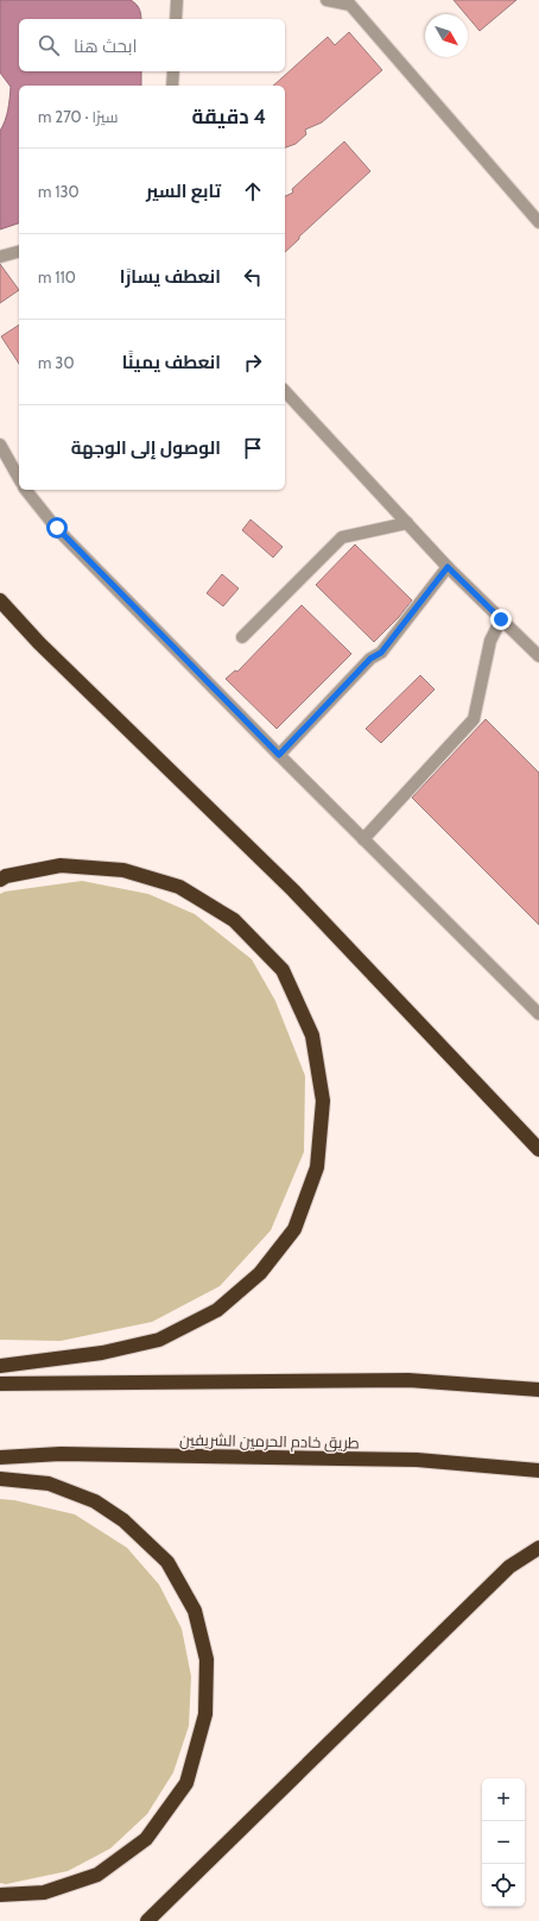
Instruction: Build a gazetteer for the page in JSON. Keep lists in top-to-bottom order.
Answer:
{
  "streets": {
    "highway": ["طريق خادم الحرمين الشريفين"]
  },
  "north": "bottom right",
  "page": {
    "search": "ابحث هنا",
    "heading": ["4 دقيقة", "سيرًا · 270 m"],
    "list": [
      ["تابع السير", "130 m"],
      ["انعطف يسارًا", "110 m"],
      ["انعطف يمينًا", "30 m"],
      "الوصول إلى الوجهة"
    ],
    "map_buttons": ["+", "−"]
  }
}
